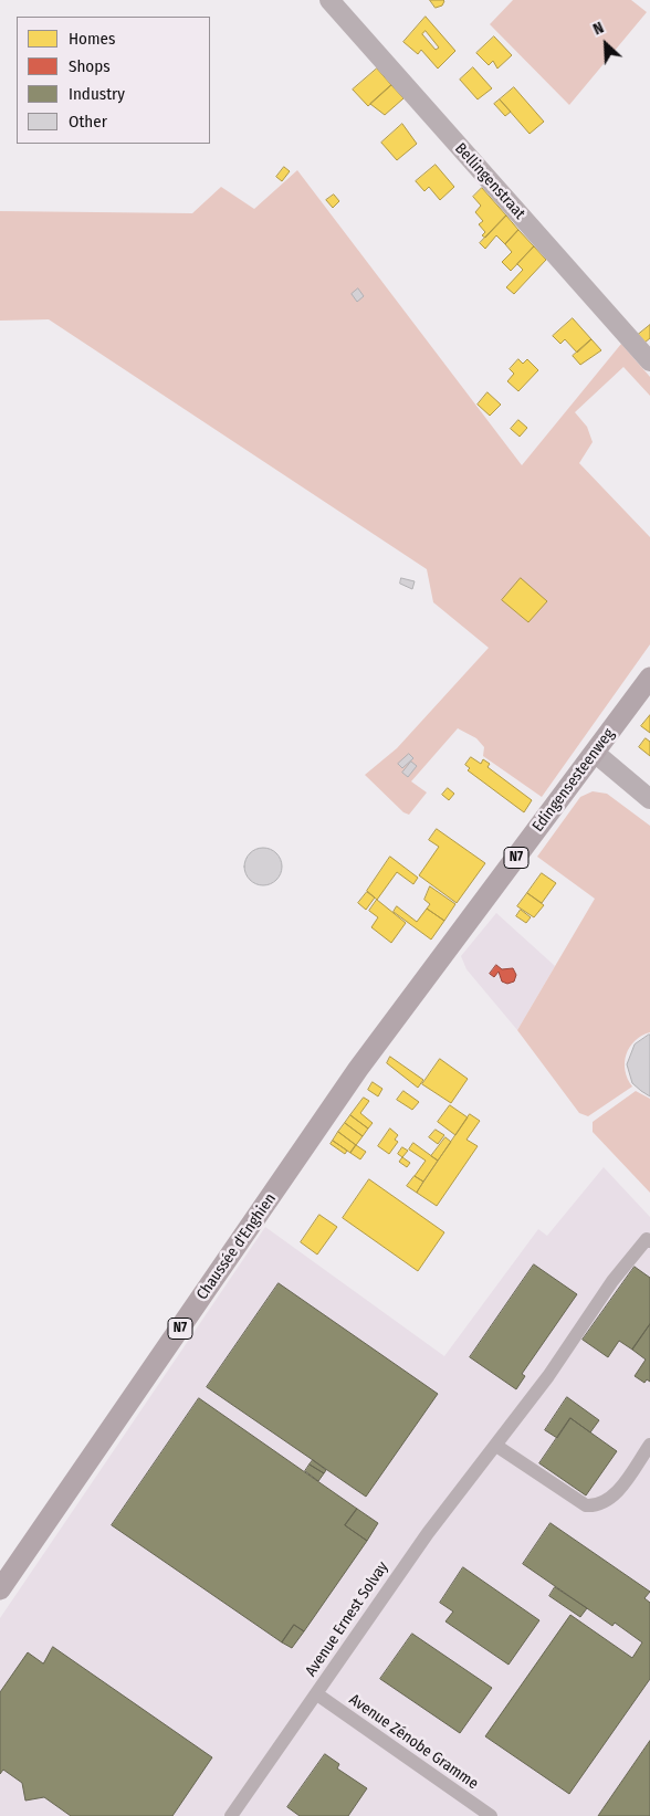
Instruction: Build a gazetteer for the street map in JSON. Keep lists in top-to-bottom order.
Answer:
{
  "streets": {
    "main road": ["Edingensesteenweg", "N7", "Chaussée d'Enghien"],
    "street": ["Bellingenstraat", "Avenue Ernest Solvay", "Avenue Zénobe Gramme"]
  },
  "crossings": [
    ["Edingensesteenweg", "Chaussée d'Enghien"],
    ["Avenue Ernest Solvay", "Avenue Zénobe Gramme"]
  ],
  "legend": [
    "Homes",
    "Shops",
    "Industry",
    "Other"
  ],
  "north": "top left"
}
